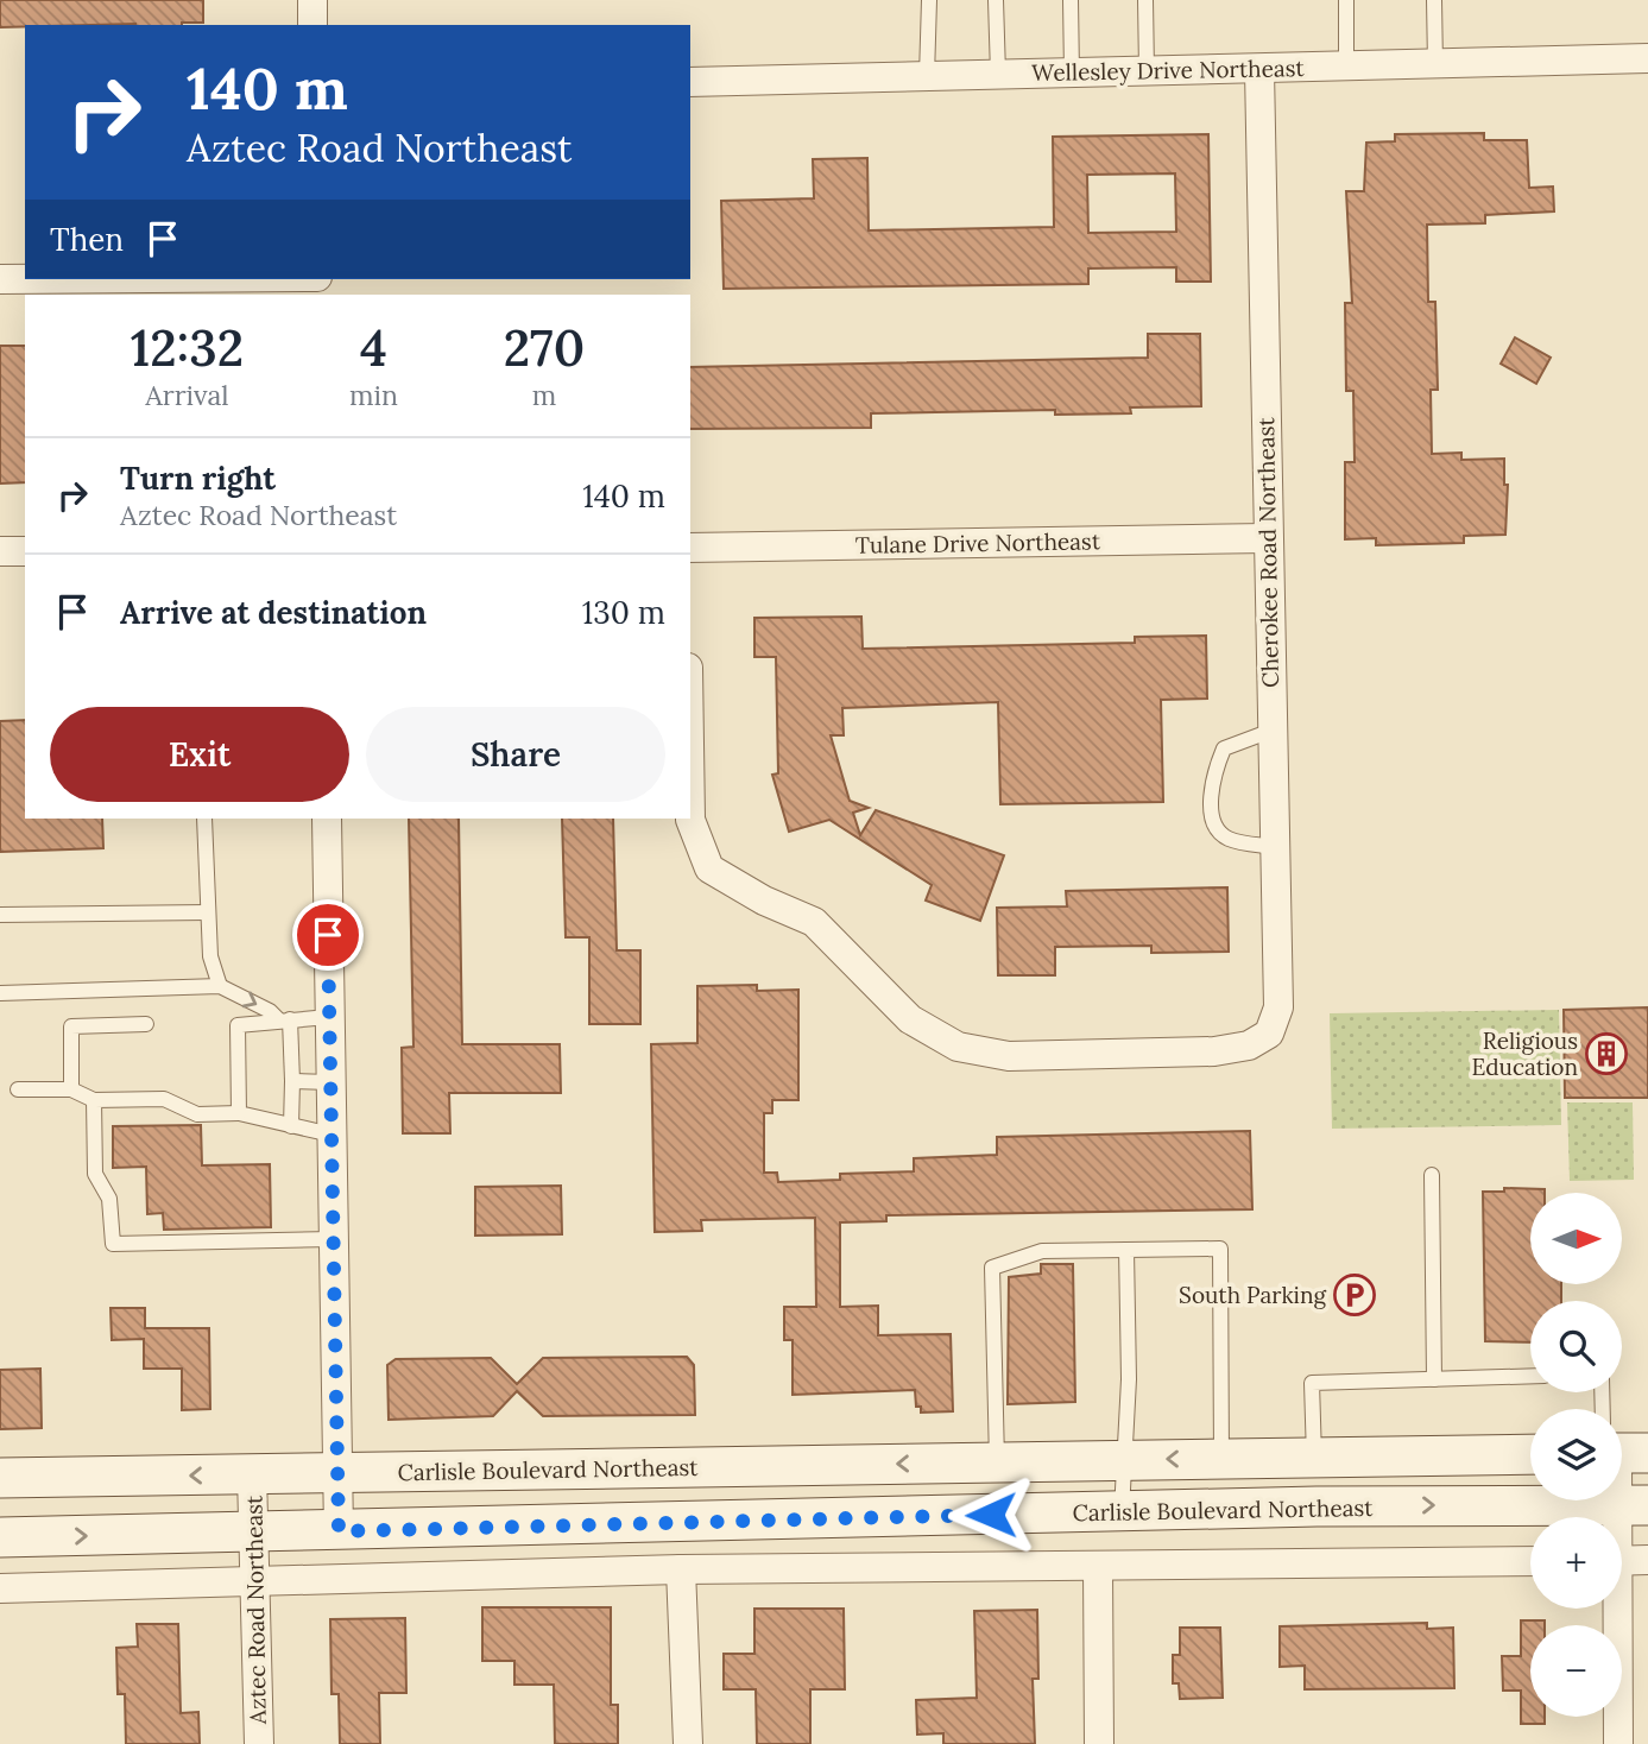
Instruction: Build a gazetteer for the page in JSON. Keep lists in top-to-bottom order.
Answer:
{
  "streets": {
    "main road": ["Carlisle Boulevard Northeast"],
    "street": [
      "Wellesley Drive Northeast",
      "Tulane Drive Northeast",
      "Cherokee Road Northeast",
      "Aztec Road Northeast"
    ]
  },
  "crossings": [
    ["Wellesley Drive Northeast", "Cherokee Road Northeast"],
    ["Tulane Drive Northeast", "Cherokee Road Northeast"],
    ["Carlisle Boulevard Northeast", "Aztec Road Northeast"]
  ],
  "places": {
    "building": ["Religious Education"],
    "parking": ["South Parking"]
  },
  "north": "right",
  "page": {
    "turn": ["140 m", "Aztec Road Northeast"],
    "then": "Then",
    "eta": [
      "12:32",
      "Arrival",
      "4",
      "min",
      "270",
      "m"
    ],
    "list": [
      {
        "name": "Turn right",
        "note": "Aztec Road Northeast",
        "value": "140 m"
      },
      {
        "name": "Arrive at destination",
        "value": "130 m"
      }
    ],
    "buttons": ["Exit", "Share"],
    "map_buttons": ["+", "−"]
  }
}
